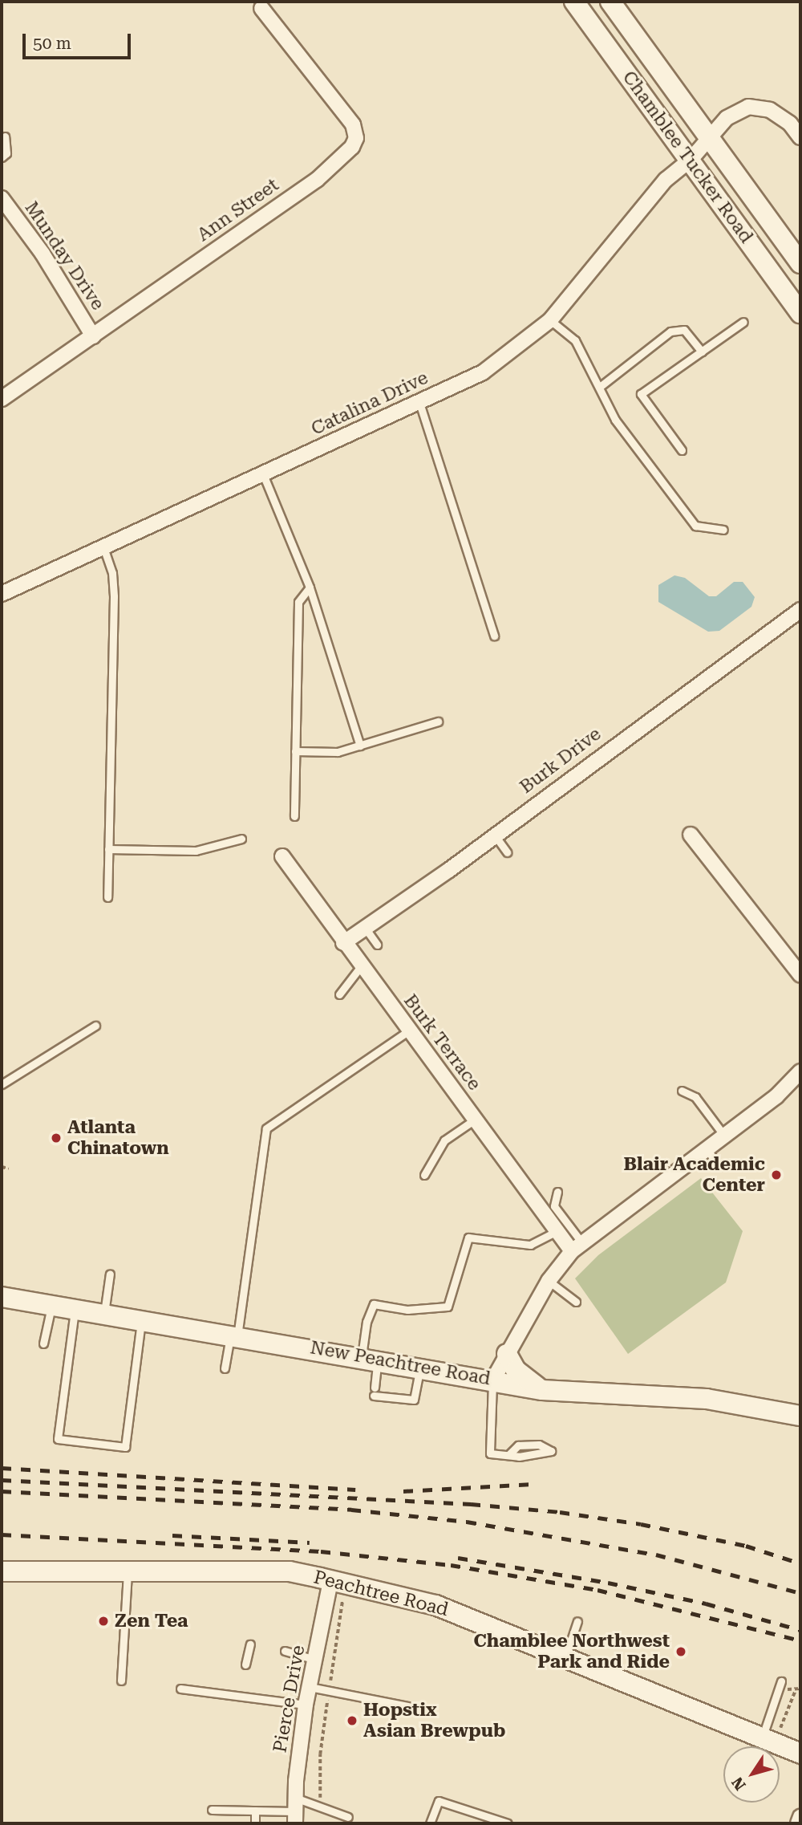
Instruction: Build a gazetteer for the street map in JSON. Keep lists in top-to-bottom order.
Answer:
{
  "streets": {
    "street": [
      "Chamblee Tucker Road",
      "Ann Street",
      "Munday Drive",
      "Catalina Drive",
      "Burk Drive",
      "Burk Terrace",
      "New Peachtree Road",
      "Peachtree Road",
      "Pierce Drive"
    ]
  },
  "crossings": [
    ["Chamblee Tucker Road", "Catalina Drive"],
    ["Ann Street", "Munday Drive"],
    ["Burk Drive", "Burk Terrace"],
    ["Peachtree Road", "Pierce Drive"]
  ],
  "places": [
    "Atlanta Chinatown",
    "Blair Academic Center",
    "Zen Tea",
    "Chamblee Northwest Park and Ride",
    "Hopstix Asian Brewpub"
  ],
  "scale_bar": "50 m",
  "north": "bottom left"
}
